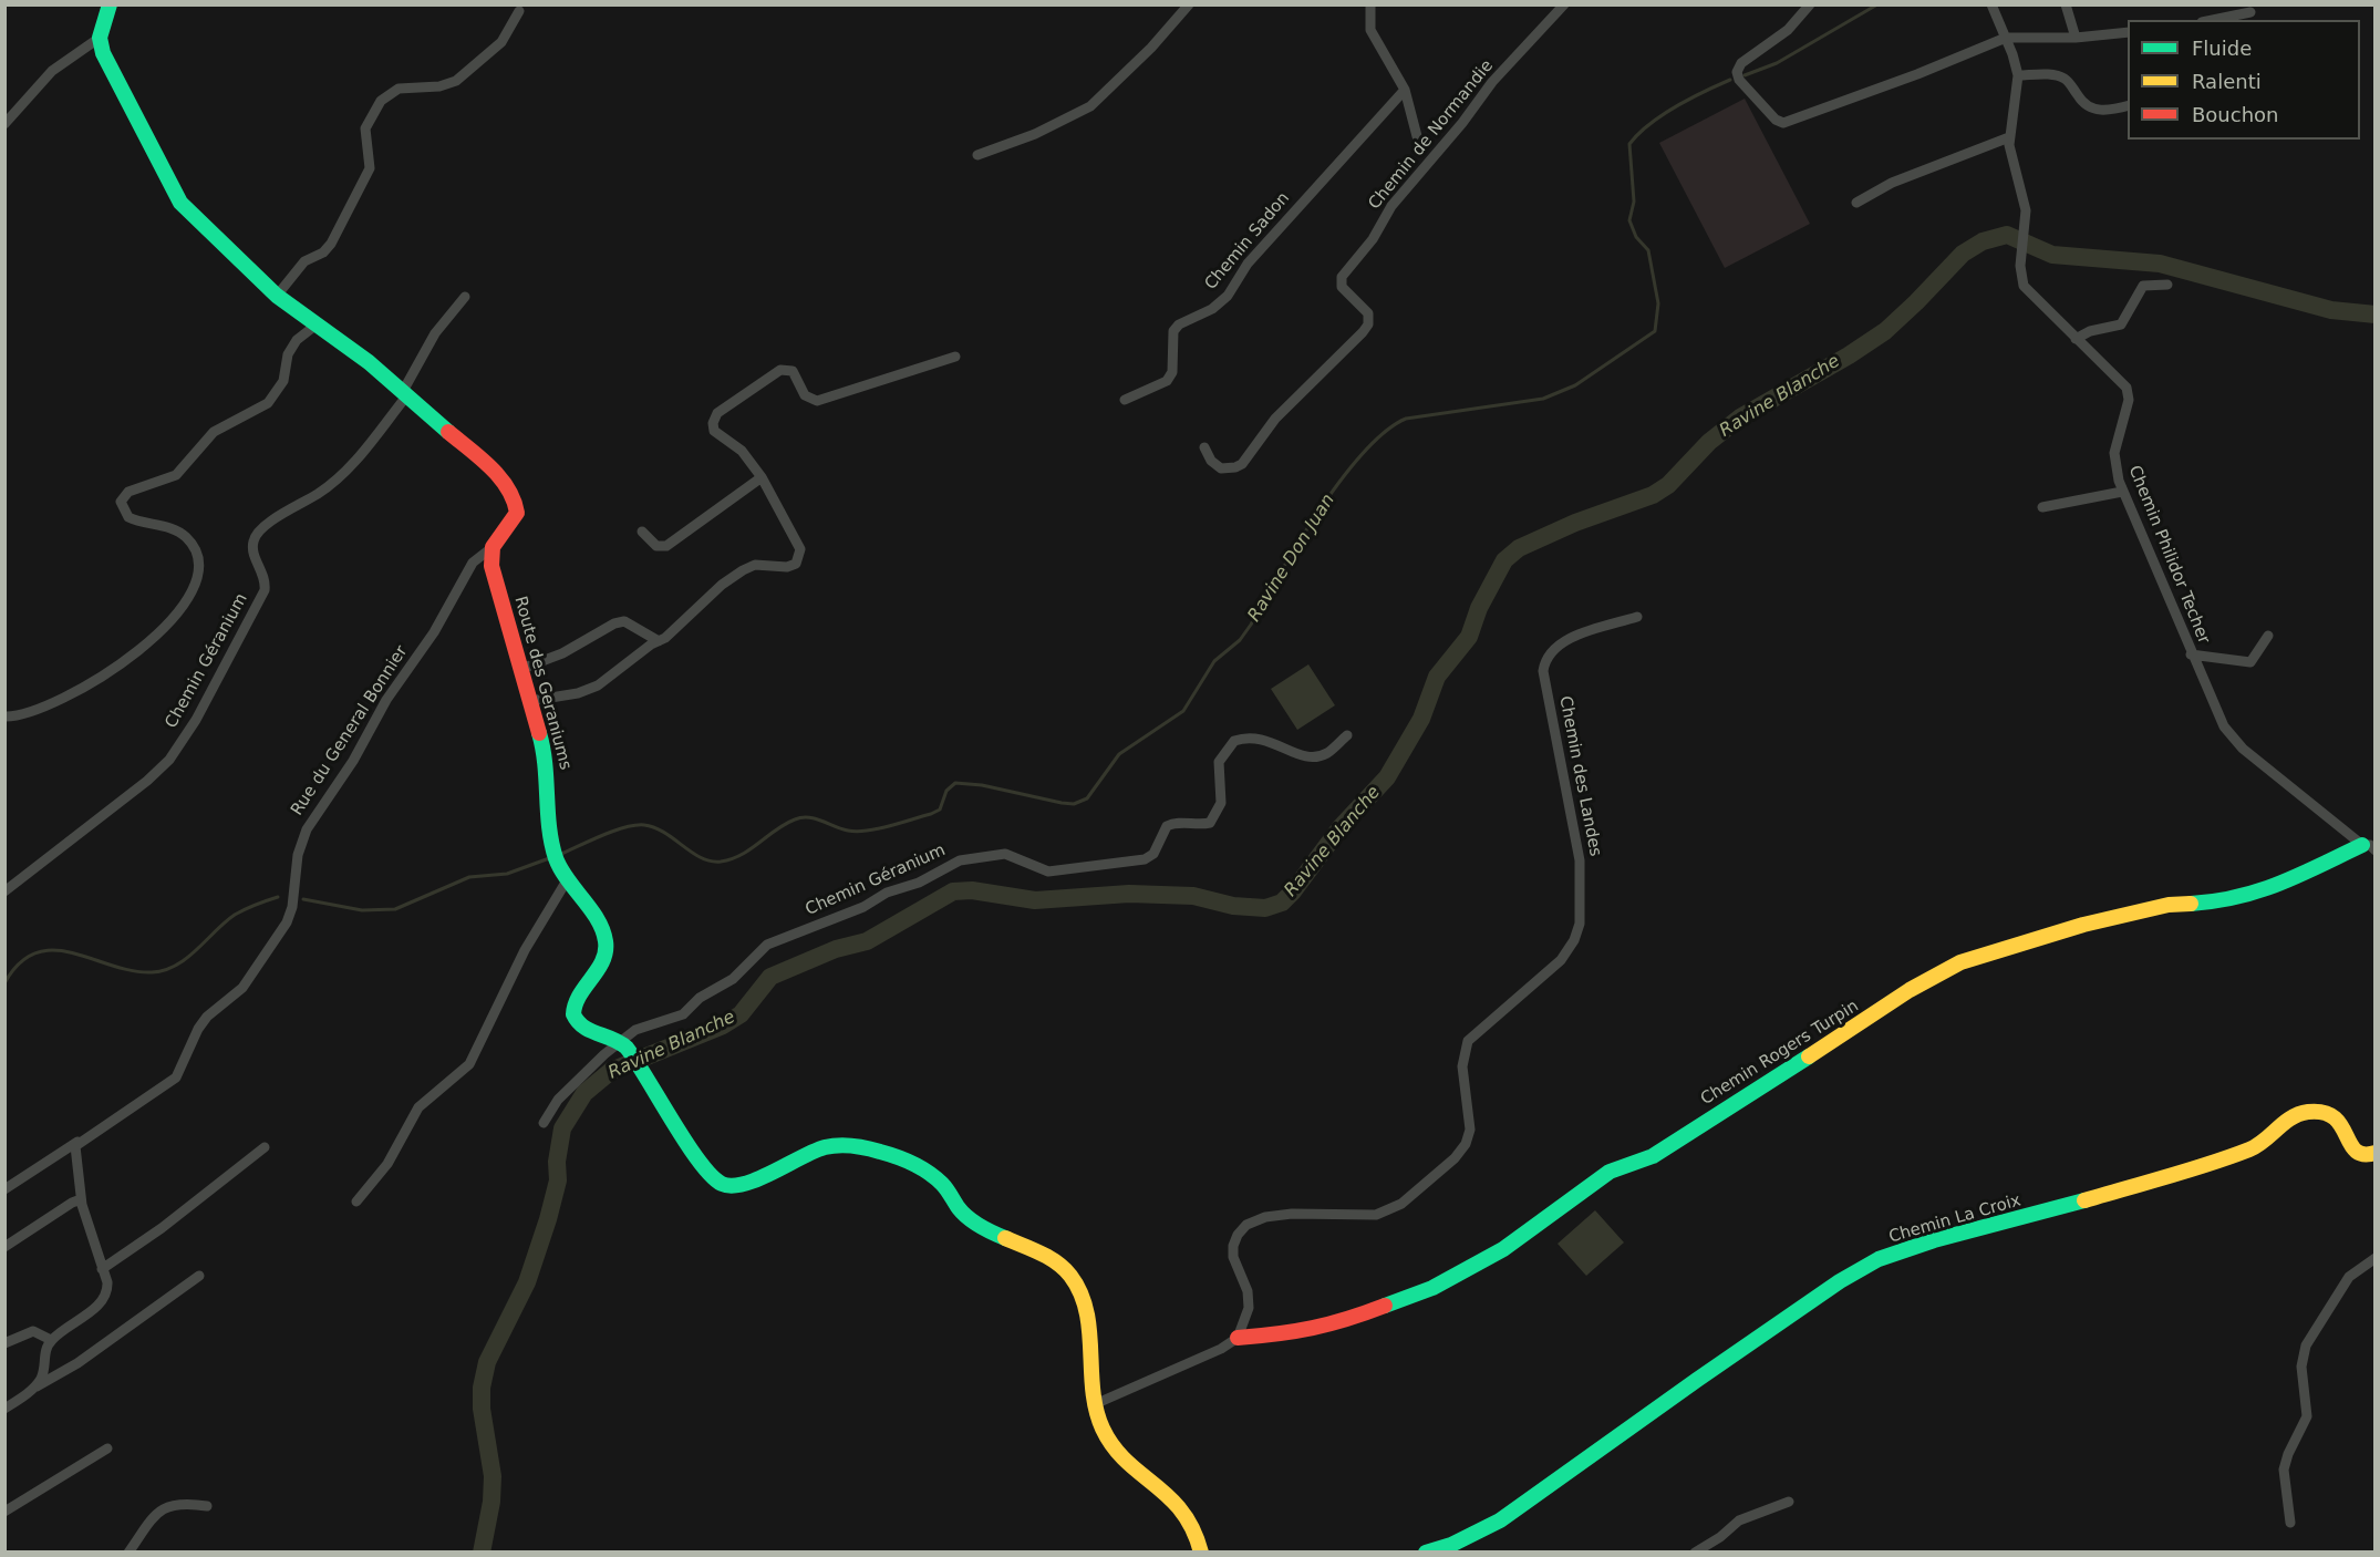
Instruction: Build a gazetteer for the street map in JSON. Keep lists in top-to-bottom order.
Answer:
{
  "streets": {
    "street": [
      "Chemin de Normandie",
      "Chemin Sadon",
      "Chemin Philidor Techer",
      "Chemin Géranium",
      "Route des Geraniums",
      "Rue du General Bonnier",
      "Chemin des Landes",
      "Chemin Rogers Turpin",
      "Chemin La Croix"
    ]
  },
  "crossings": [
    ["Chemin Philidor Techer", "Chemin Rogers Turpin"],
    ["Chemin Géranium", "Route des Geraniums"],
    ["Route des Geraniums", "Rue du General Bonnier"],
    ["Chemin des Landes", "Chemin Rogers Turpin"]
  ],
  "water": ["Ravine Blanche", "Ravine Don Juan"],
  "legend": ["Fluide", "Ralenti", "Bouchon"]
}
